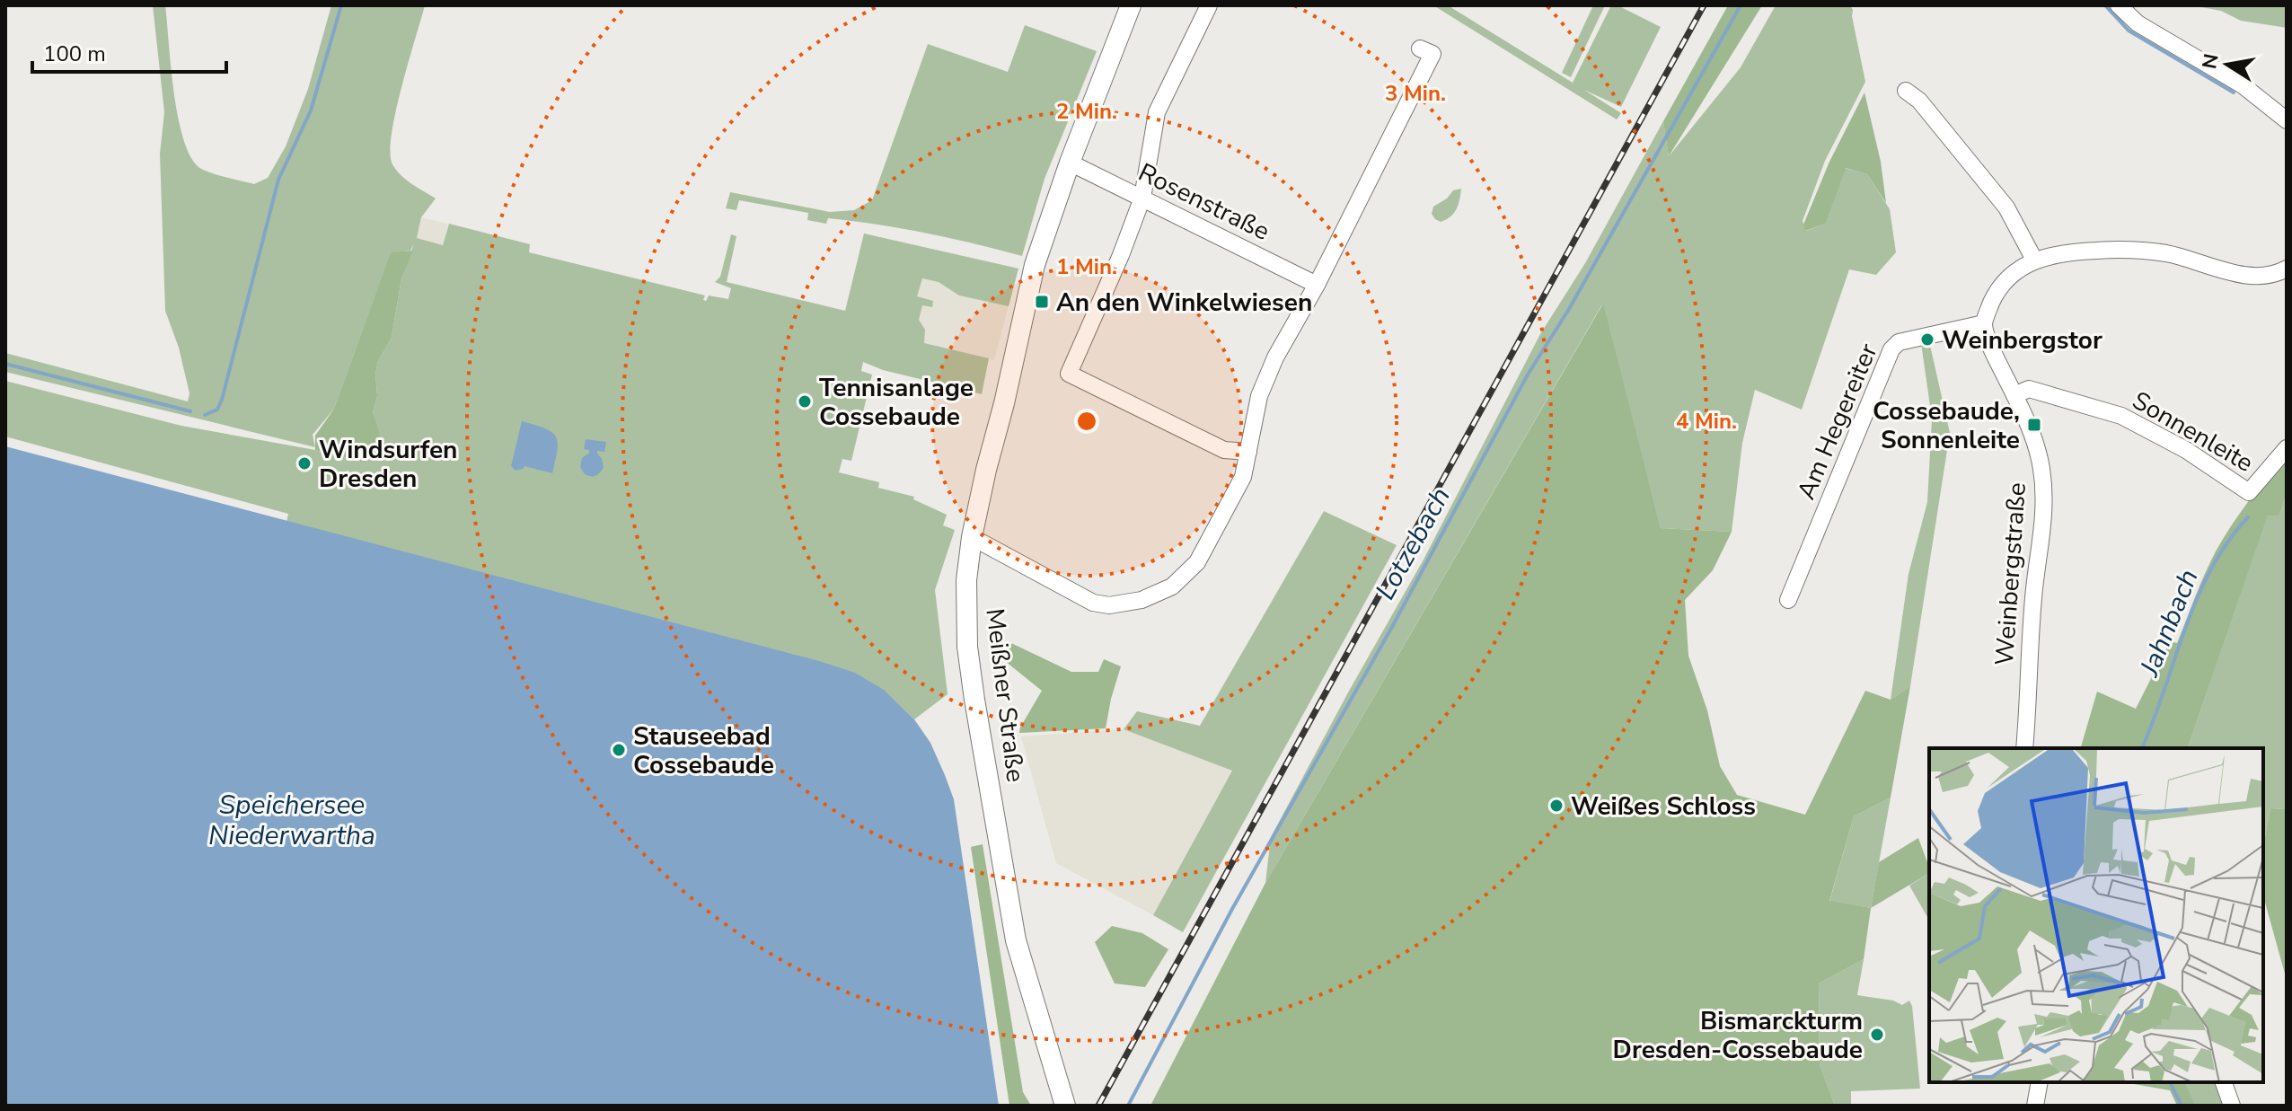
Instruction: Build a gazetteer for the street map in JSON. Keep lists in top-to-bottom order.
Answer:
{
  "streets": {
    "main road": ["Meißner Straße"],
    "street": [
      "Rosenstraße",
      "Am Hegereiter",
      "Sonnenleite",
      "Weinbergstraße"
    ]
  },
  "crossings": [
    ["Rosenstraße", "Meißner Straße"],
    ["Am Hegereiter", "Weinbergstraße"],
    ["Sonnenleite", "Weinbergstraße"]
  ],
  "water": ["Lotzebach", "Jahnbach", "Speichersee Niederwartha"],
  "places": {
    "transit": ["An den Winkelwiesen", "Cossebaude, Sonnenleite"],
    "other": [
      "Weinbergstor",
      "Tennisanlage Cossebaude",
      "Windsurfen Dresden",
      "Stauseebad Cossebaude",
      "Weißes Schloss",
      "Bismarckturm Dresden-Cossebaude"
    ]
  },
  "scale_bar": "100 m",
  "north": "left",
  "rings": [
    "3 Min.",
    "2 Min.",
    "1 Min.",
    "4 Min."
  ]
}
